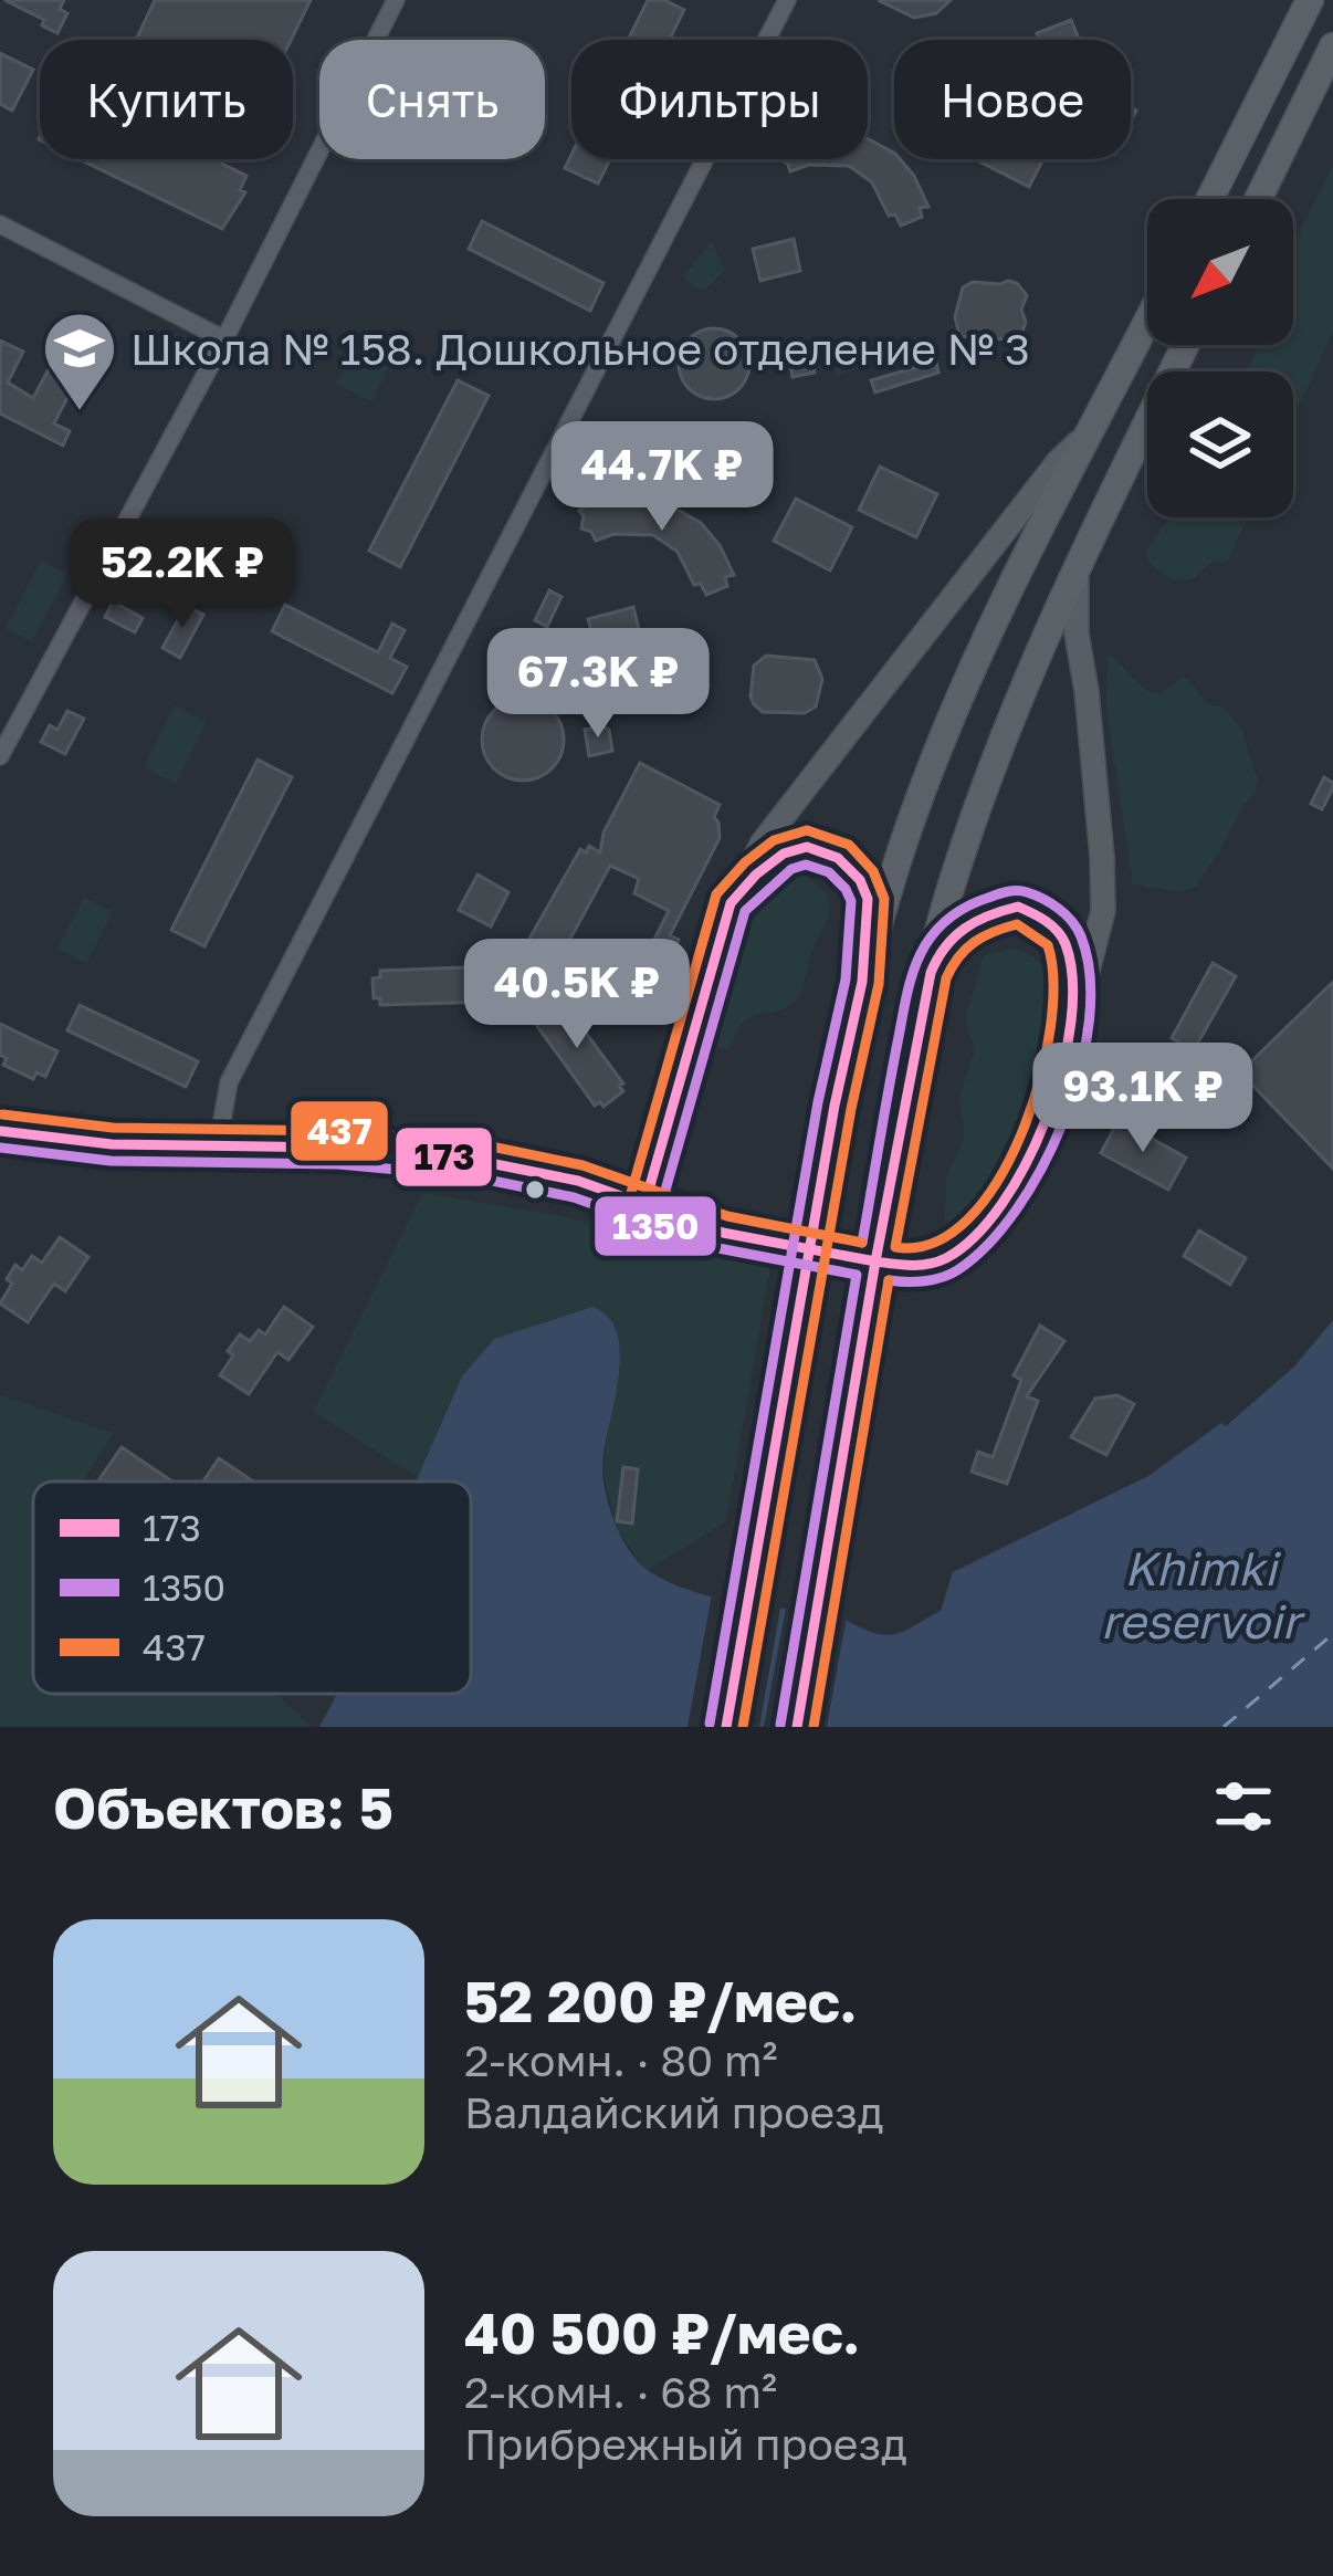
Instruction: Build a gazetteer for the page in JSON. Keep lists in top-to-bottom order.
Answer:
{
  "water": ["Khimki reservoir"],
  "places": {
    "school or university": ["Школа № 158. Дошкольное отделение № 3"]
  },
  "lines": ["transit line 437", "transit line 173", "transit line 1350"],
  "legend": ["173", "1350", "437"],
  "north": "bottom left",
  "page": {
    "chip": [
      "Купить",
      "Снять",
      "Фильтры",
      "Новое"
    ],
    "price": [
      "44.7K ₽",
      "52.2K ₽",
      "67.3K ₽",
      "40.5K ₽",
      "93.1K ₽"
    ],
    "heading": "Объектов: 5",
    "list": [
      {
        "name": "52 200 ₽/мес.",
        "note": "2-комн. · 80 m² · Валдайский проезд"
      },
      {
        "name": "40 500 ₽/мес.",
        "note": "2-комн. · 68 m² · Прибрежный проезд"
      }
    ]
  }
}
